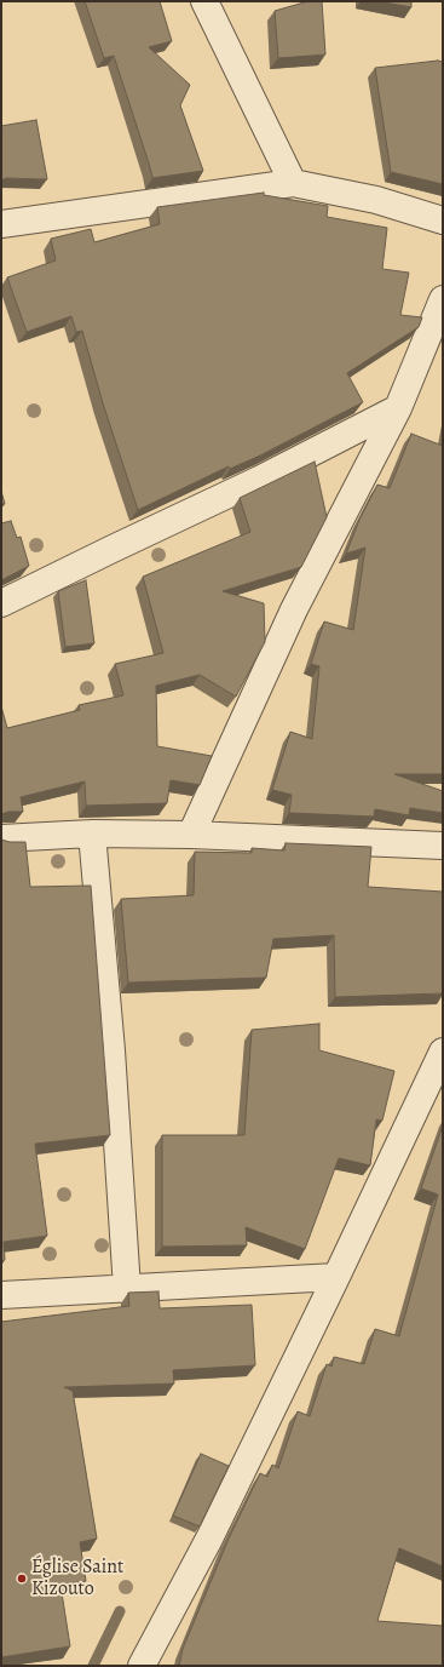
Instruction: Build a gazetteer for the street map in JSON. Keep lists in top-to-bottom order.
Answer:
{
  "places": ["Église Saint Kizouto"]
}
